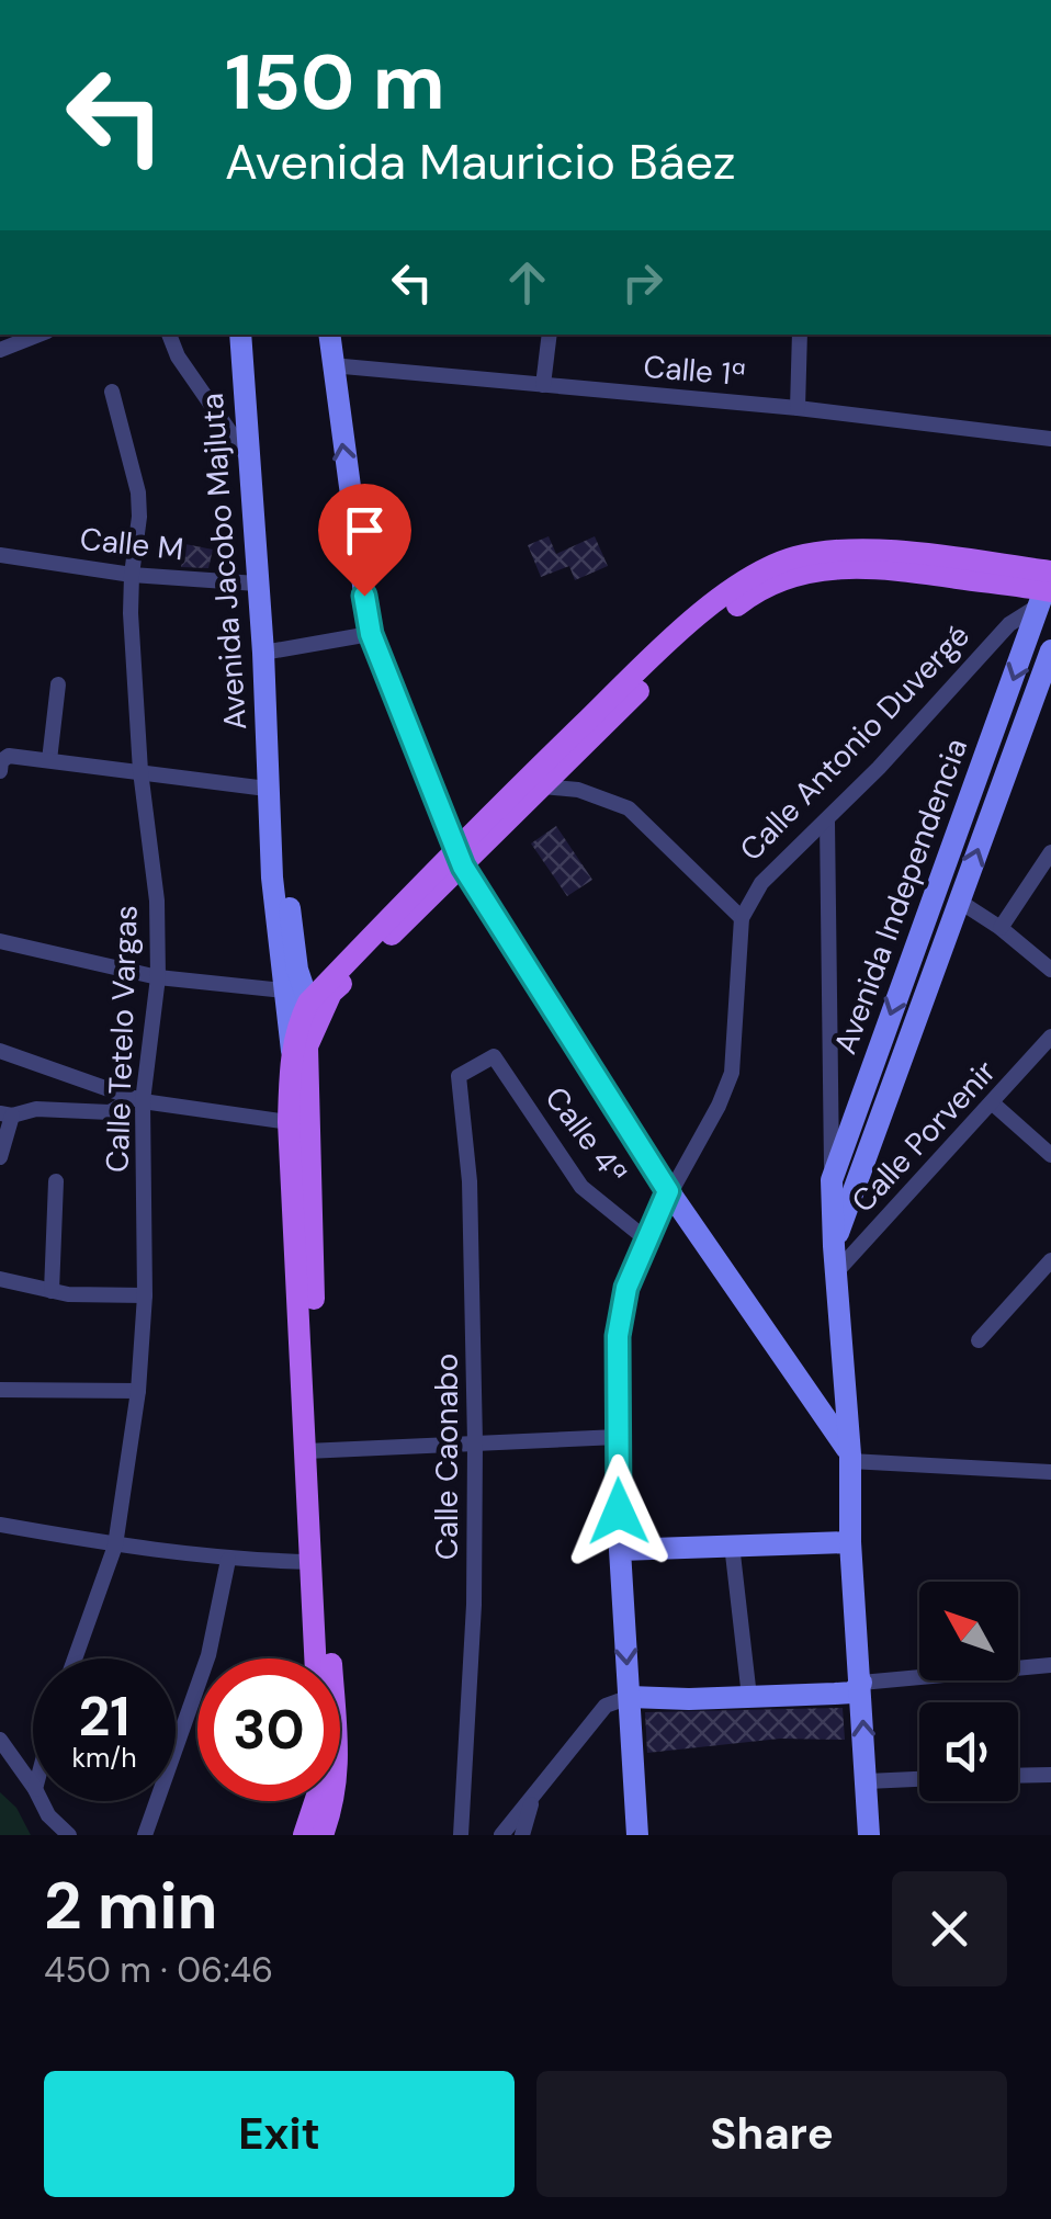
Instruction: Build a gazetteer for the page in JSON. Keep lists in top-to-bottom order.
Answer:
{
  "streets": {
    "main road": ["Avenida Jacobo Majluta", "Avenida Independencia"],
    "street": [
      "Calle 1ª",
      "Calle M",
      "Calle Antonio Duvergé",
      "Calle Tetelo Vargas",
      "Calle 4ª",
      "Calle Porvenir",
      "Calle Caonabo"
    ]
  },
  "crossings": [
    ["Calle M", "Avenida Jacobo Majluta"],
    ["Calle M", "Calle Tetelo Vargas"],
    ["Calle Antonio Duvergé", "Avenida Independencia"],
    ["Avenida Independencia", "Calle Porvenir"],
    ["Calle 4ª", "Calle Caonabo"]
  ],
  "north": "top left",
  "page": {
    "turn": ["150 m", "Avenida Mauricio Báez"],
    "speed": "21 km/h",
    "limit": "30",
    "heading": ["2 min", "450 m · 06:46"],
    "buttons": ["Exit", "Share"]
  }
}
